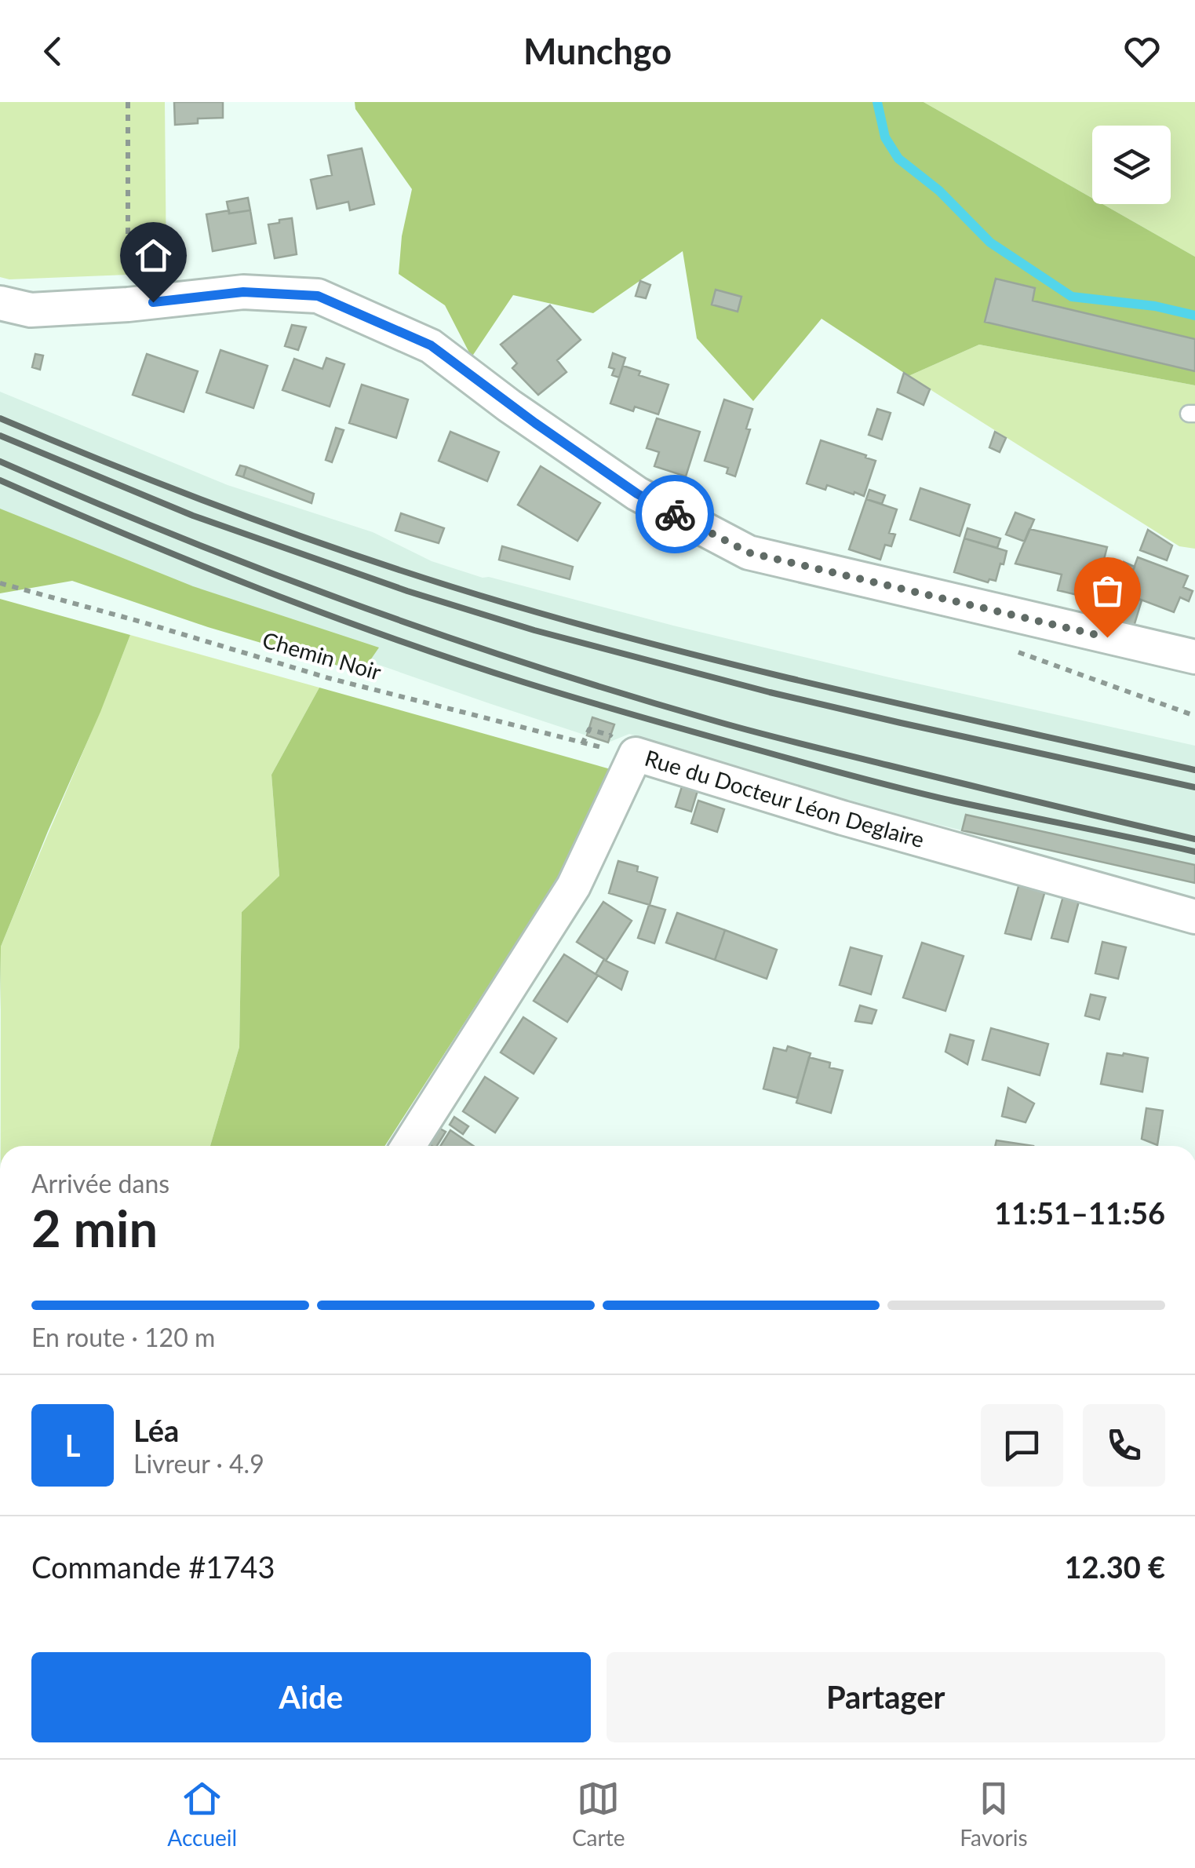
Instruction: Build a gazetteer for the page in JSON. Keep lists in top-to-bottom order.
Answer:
{
  "streets": {
    "street": ["Rue du Docteur Léon Deglaire"],
    "path": ["Chemin Noir"]
  },
  "crossings": [
    ["Chemin Noir", "Rue du Docteur Léon Deglaire"]
  ],
  "page": {
    "header": "Munchgo",
    "heading": ["2 min", "Arrivée dans", "11:51–11:56"],
    "panel": [
      "Léa",
      "Livreur · 4.9",
      "Commande #1743",
      "12.30 €"
    ],
    "bar": "En route · 120 m",
    "round": "L",
    "buttons": ["Aide", "Partager"],
    "tabs": ["Accueil", "Carte", "Favoris"]
  }
}
